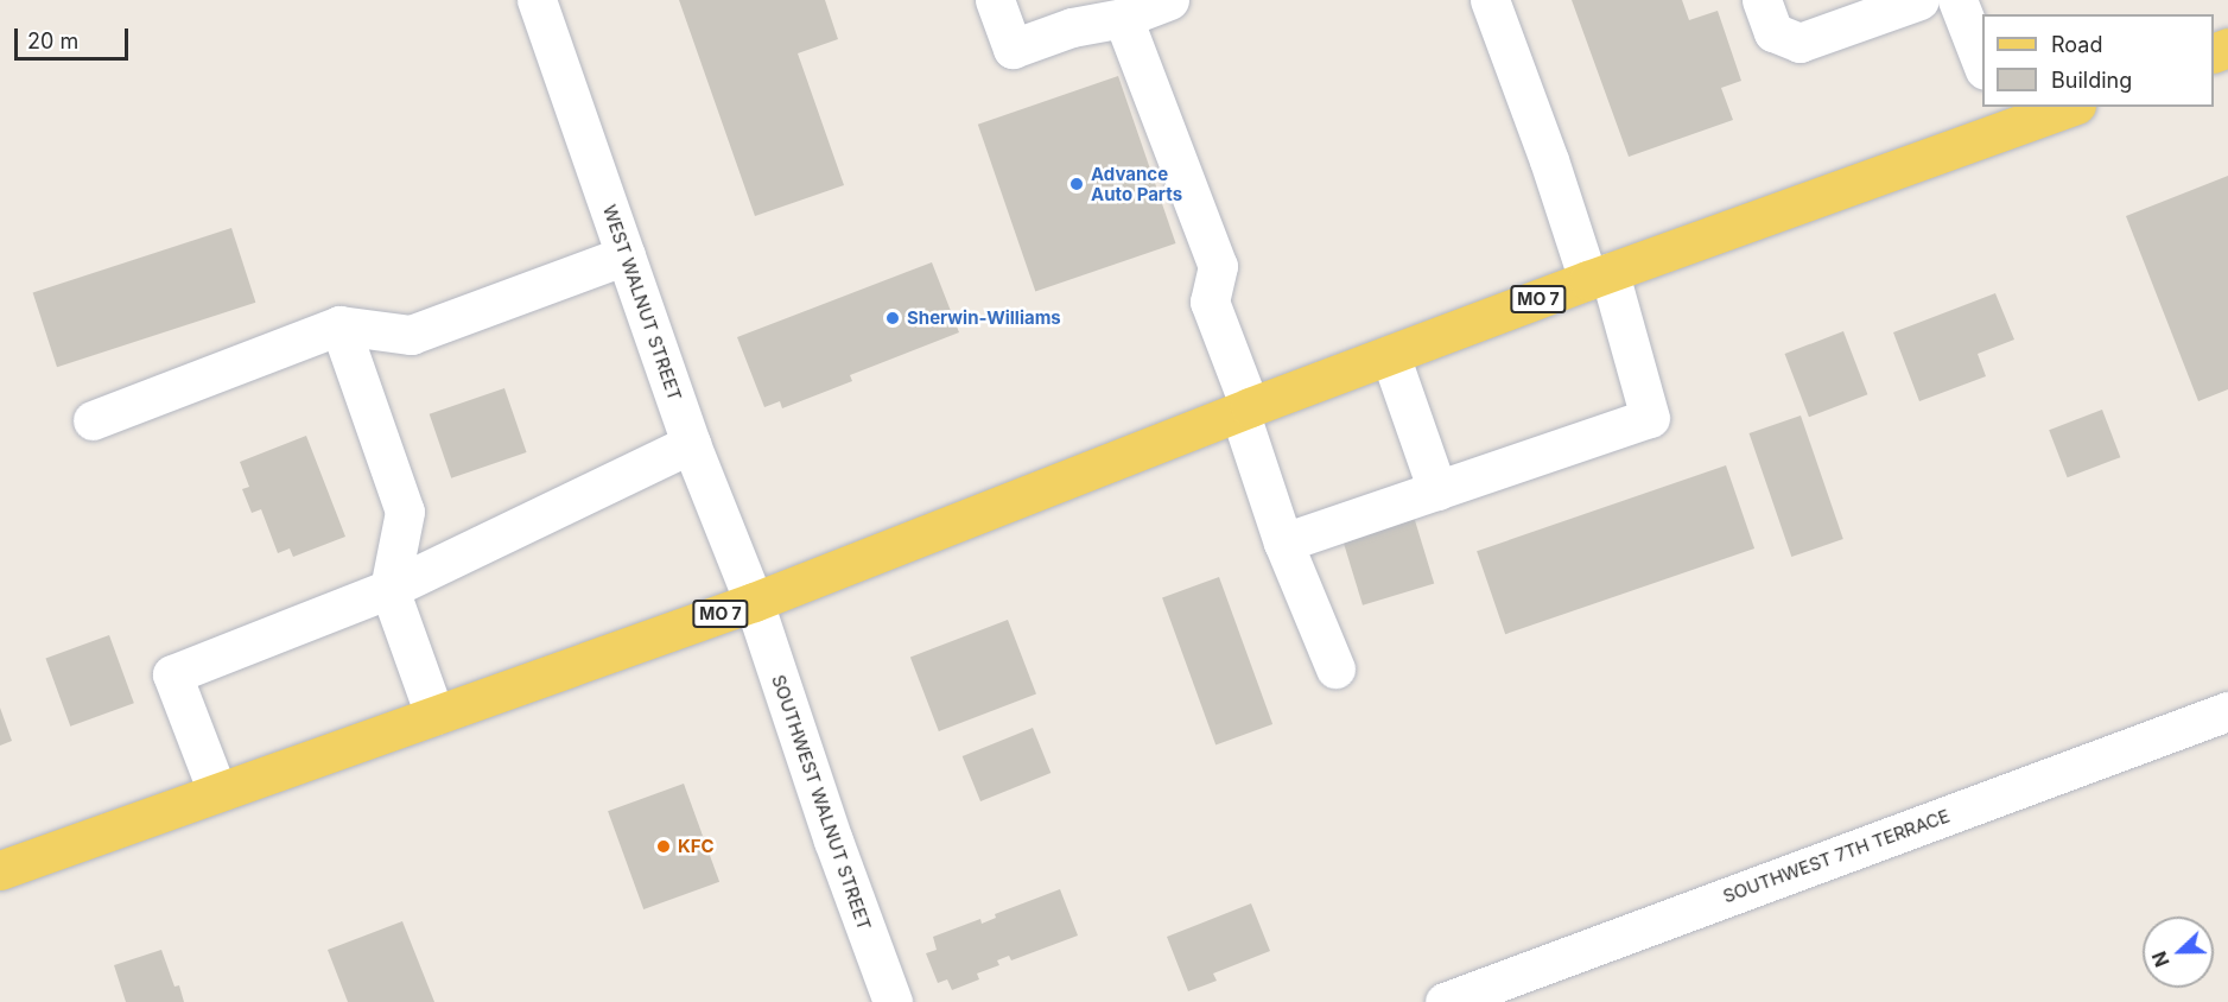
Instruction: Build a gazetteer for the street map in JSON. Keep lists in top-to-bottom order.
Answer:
{
  "streets": {
    "main road": ["MO 7"],
    "street": ["WEST WALNUT STREET", "SOUTHWEST WALNUT STREET", "SOUTHWEST 7TH TERRACE"]
  },
  "crossings": [
    ["MO 7", "WEST WALNUT STREET"],
    ["MO 7", "SOUTHWEST WALNUT STREET"],
    ["WEST WALNUT STREET", "SOUTHWEST WALNUT STREET"]
  ],
  "places": ["Advance Auto Parts", "Sherwin-Williams", "KFC"],
  "legend": ["Road", "Building"],
  "scale_bar": "20 m",
  "north": "left"
}
